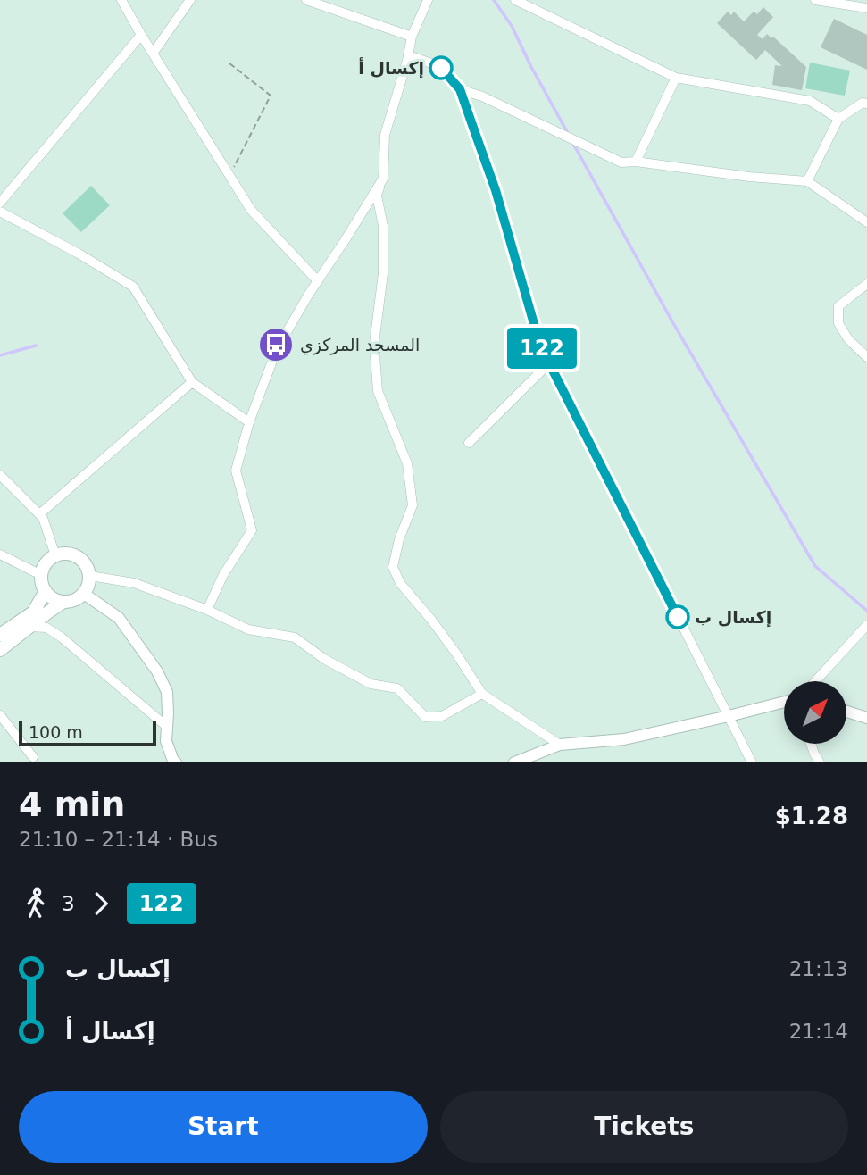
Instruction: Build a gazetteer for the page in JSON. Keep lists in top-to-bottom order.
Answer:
{
  "places": {
    "other": ["إكسال أ", "إكسال ب"],
    "bus stop": ["المسجد المركزي"]
  },
  "lines": ["bus line 122"],
  "scale_bar": "100 m",
  "north": "top right",
  "page": {
    "on_map": "122",
    "scale": "100 m",
    "heading": ["4 min", "21:10 – 21:14 · Bus", "$1.28"],
    "legs": ["3", "122"],
    "list": [
      {
        "name": "إكسال ب",
        "value": "21:13"
      },
      {
        "name": "إكسال أ",
        "value": "21:14"
      }
    ],
    "buttons": ["Start", "Tickets"]
  }
}
